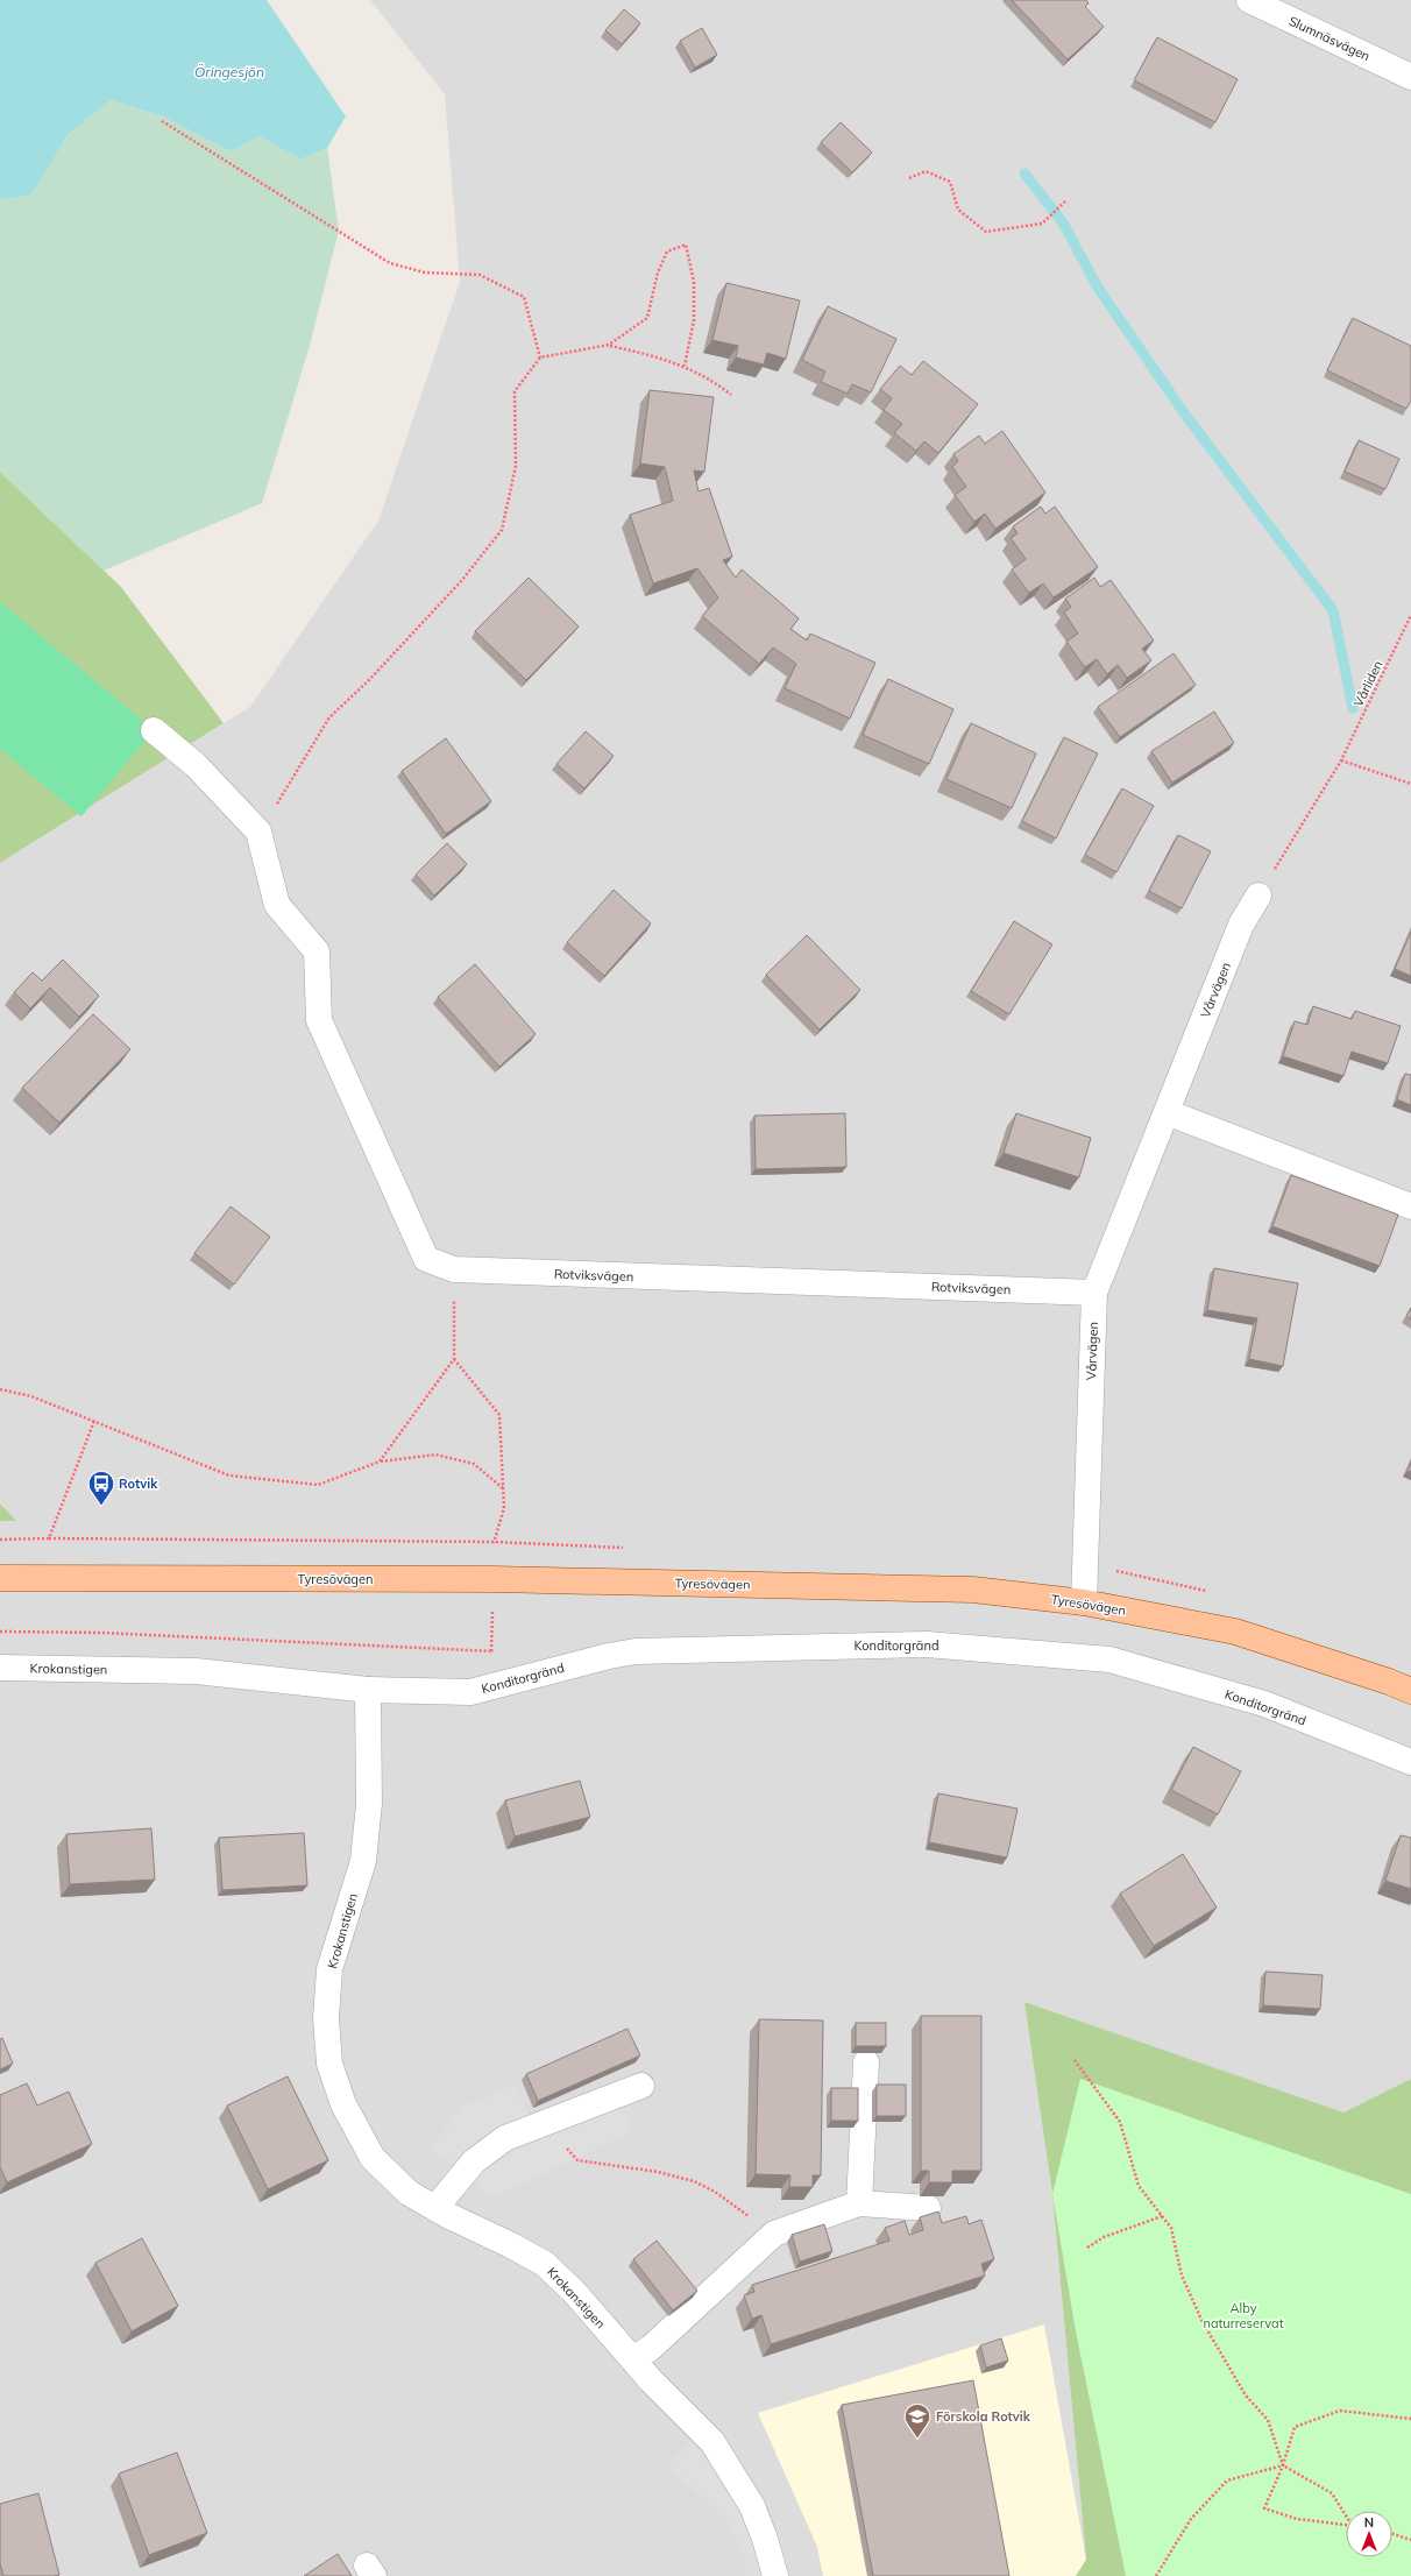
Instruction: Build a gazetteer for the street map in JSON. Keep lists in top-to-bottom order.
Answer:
{
  "streets": {
    "main road": ["Tyresövägen"],
    "street": [
      "Slumnäsvägen",
      "Vårvägen",
      "Rotviksvägen",
      "Konditorgränd",
      "Krokanstigen"
    ],
    "path": ["Vårliden"]
  },
  "crossings": [
    ["Vårliden", "Vårvägen"],
    ["Vårvägen", "Rotviksvägen"],
    ["Vårvägen", "Tyresövägen"],
    ["Konditorgränd", "Krokanstigen"]
  ],
  "water": ["Öringesjön"],
  "parks": ["Alby naturreservat"],
  "places": {
    "bus stop": ["Rotvik"],
    "school or university": ["Förskola Rotvik"]
  },
  "north": "top"
}
